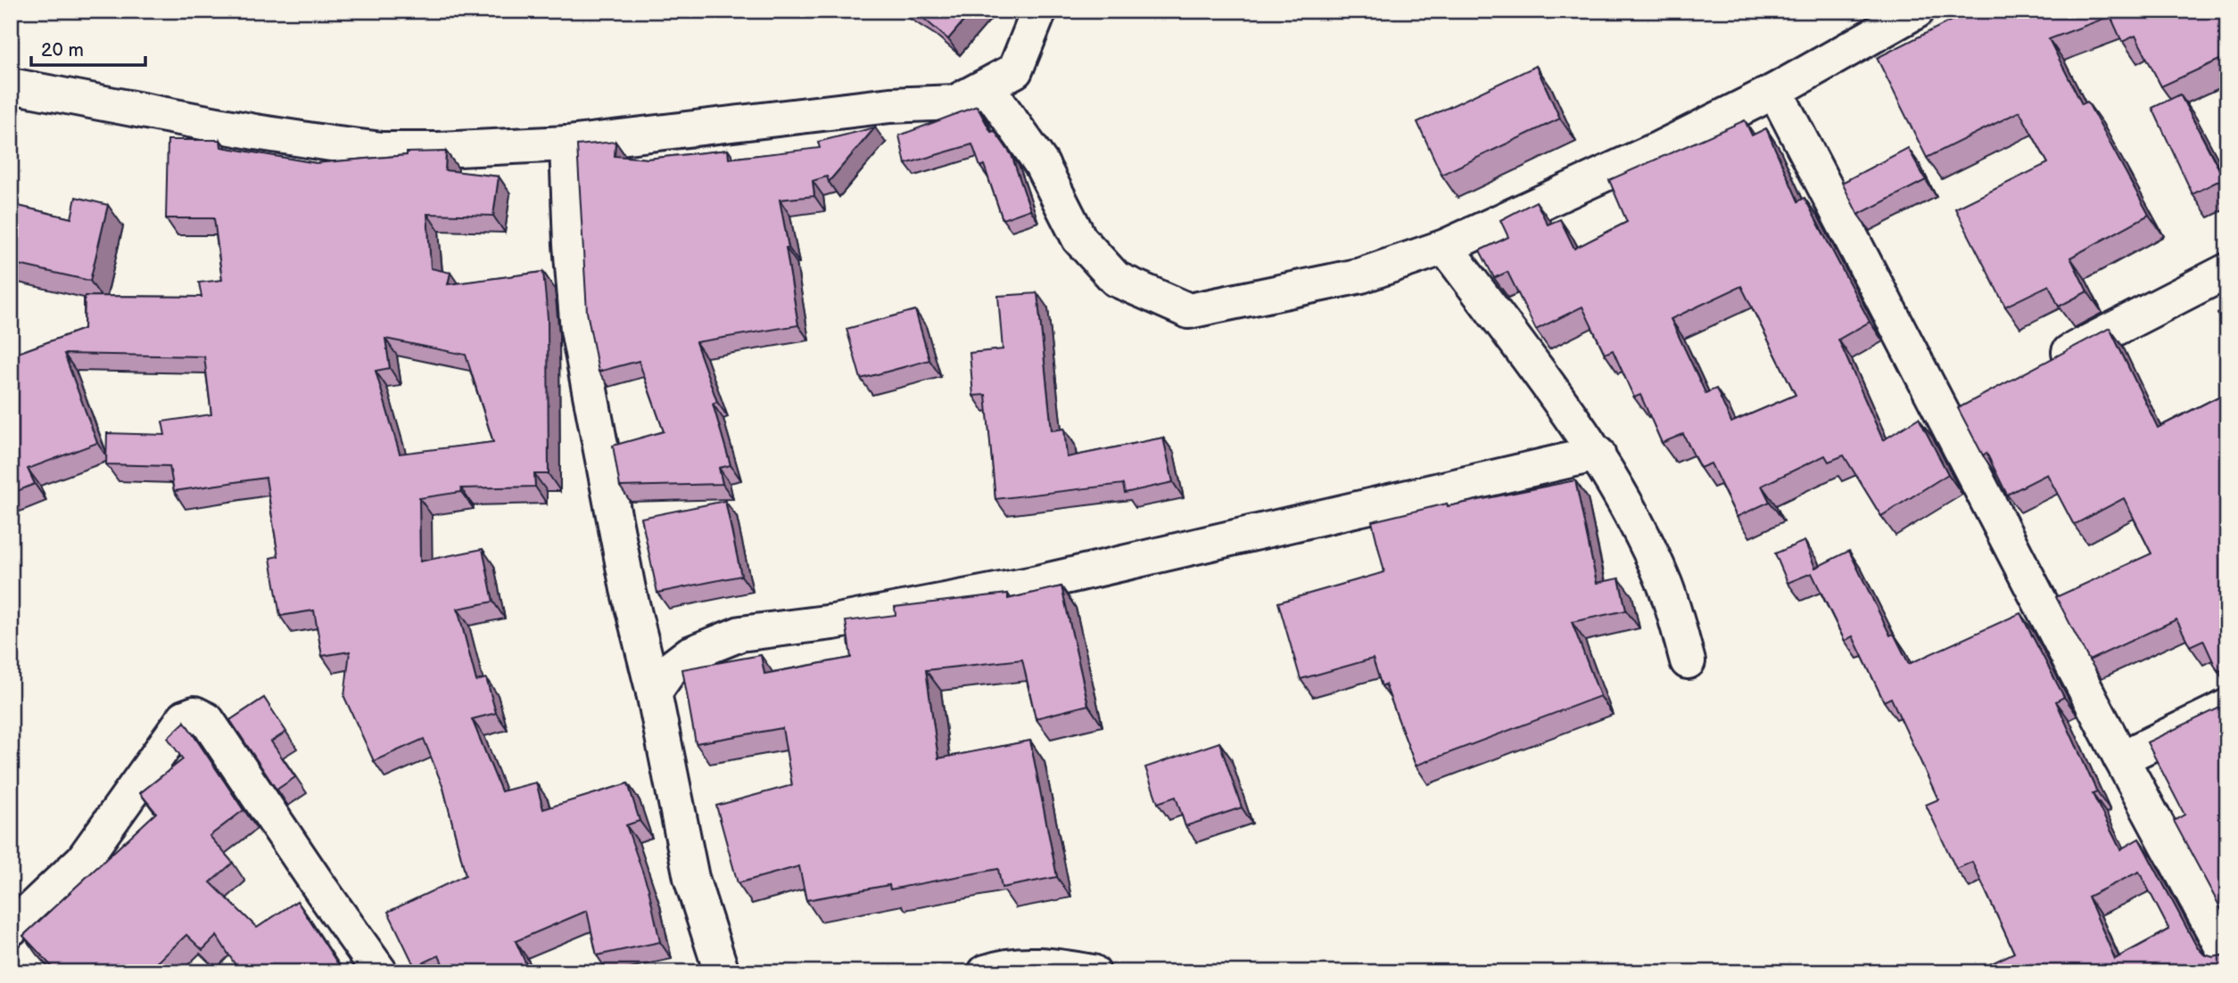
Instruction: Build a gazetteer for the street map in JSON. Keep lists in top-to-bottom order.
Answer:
{
  "scale_bar": "20 m"
}
